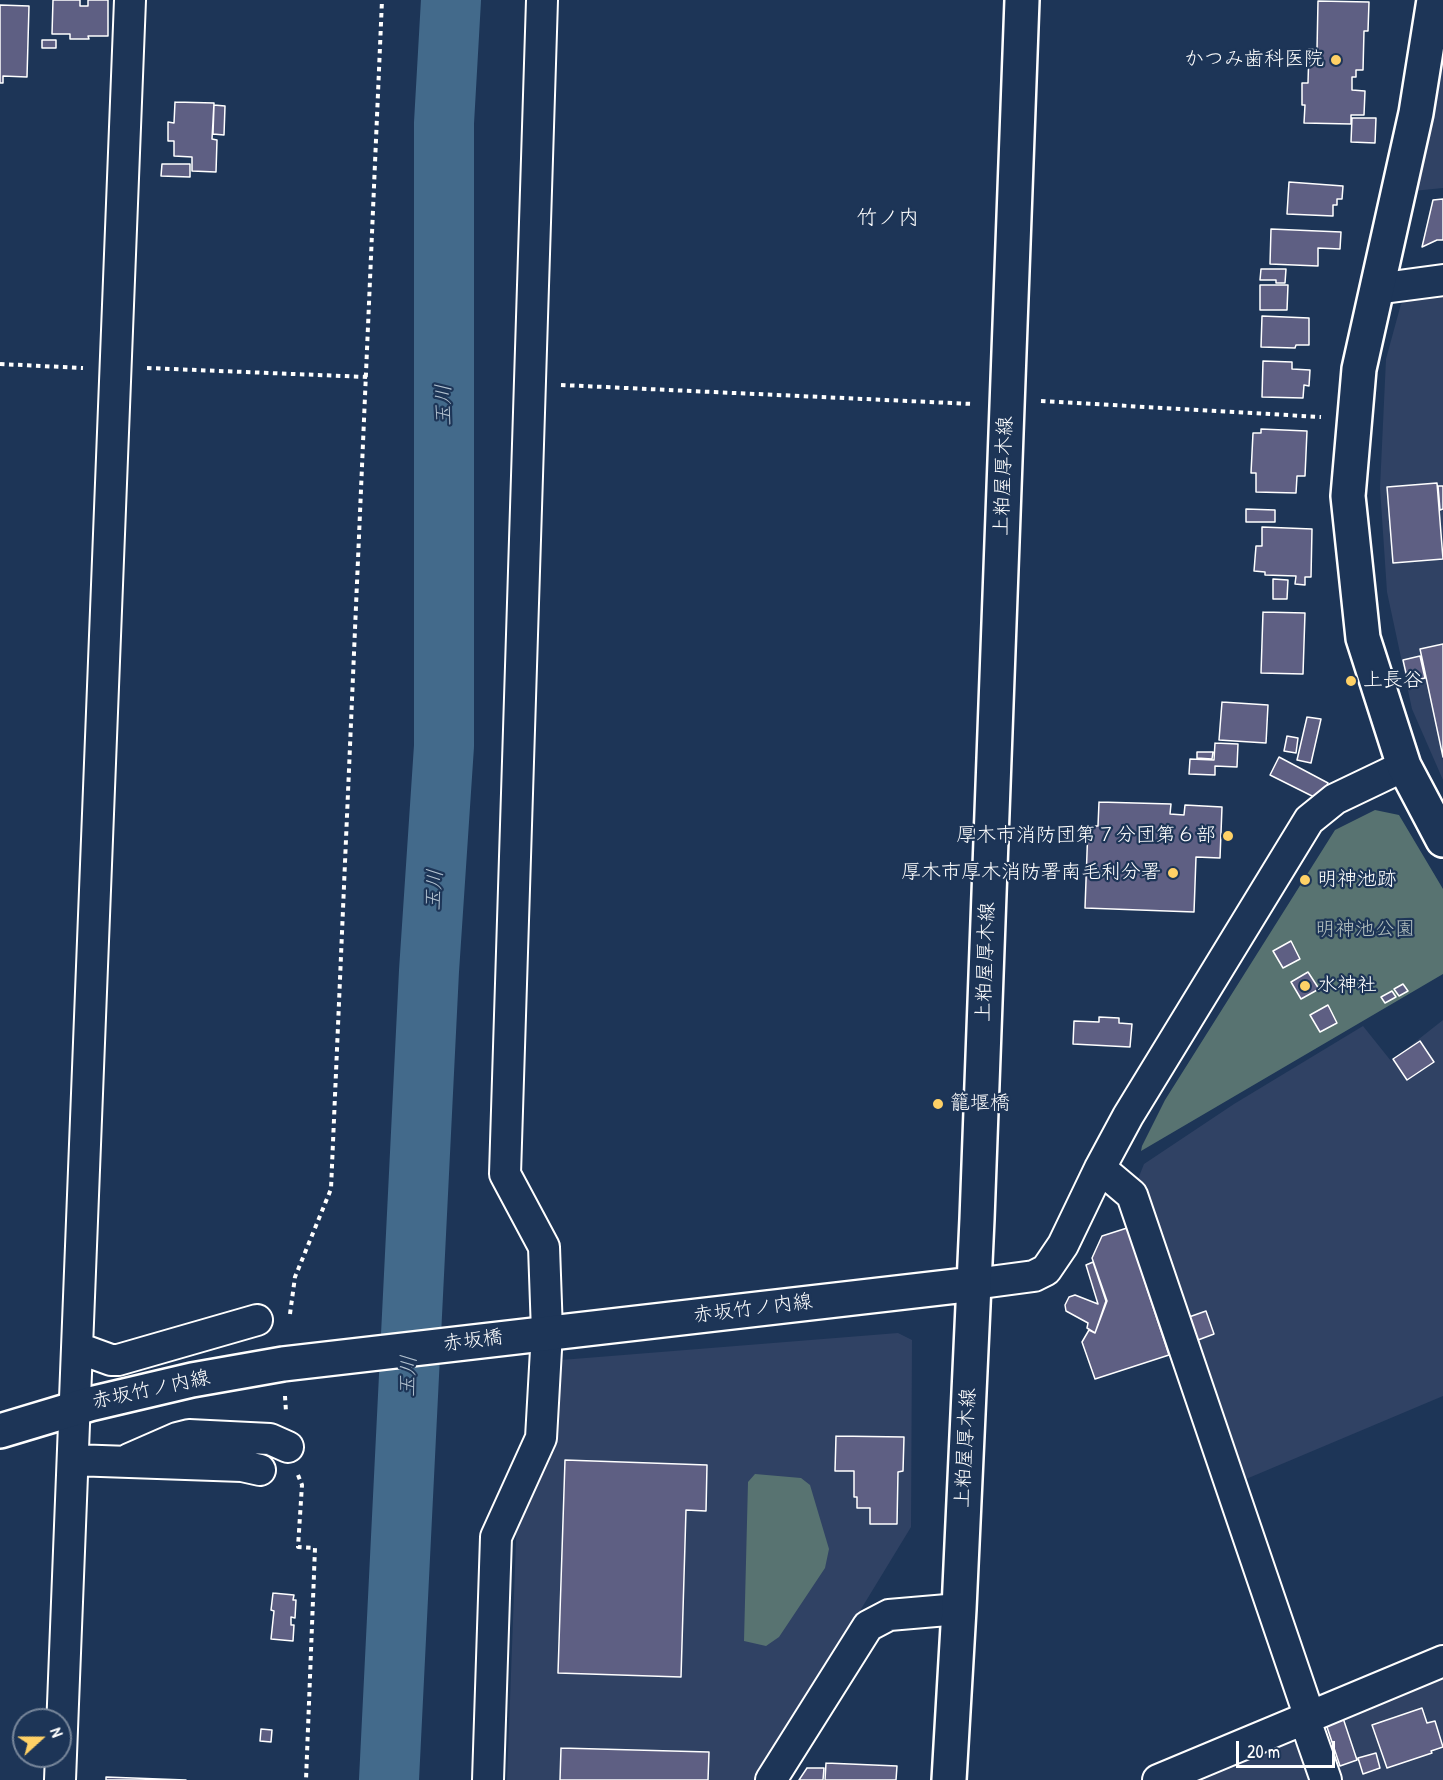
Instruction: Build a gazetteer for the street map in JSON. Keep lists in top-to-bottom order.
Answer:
{
  "streets": {
    "street": ["上粕屋厚木線", "赤坂竹ノ内線", "赤坂橋"]
  },
  "crossings": [
    ["上粕屋厚木線", "赤坂竹ノ内線"],
    ["赤坂竹ノ内線", "赤坂橋"]
  ],
  "districts": ["竹ノ内"],
  "water": ["玉川"],
  "parks": ["明神池公園"],
  "places": [
    "かつみ歯科医院",
    "上長谷",
    "厚木市消防団第７分団第６部",
    "厚木市厚木消防署南毛利分署",
    "明神池跡",
    "水神社",
    "籠堰橋"
  ],
  "scale_bar": "20 m",
  "north": "right"
}
